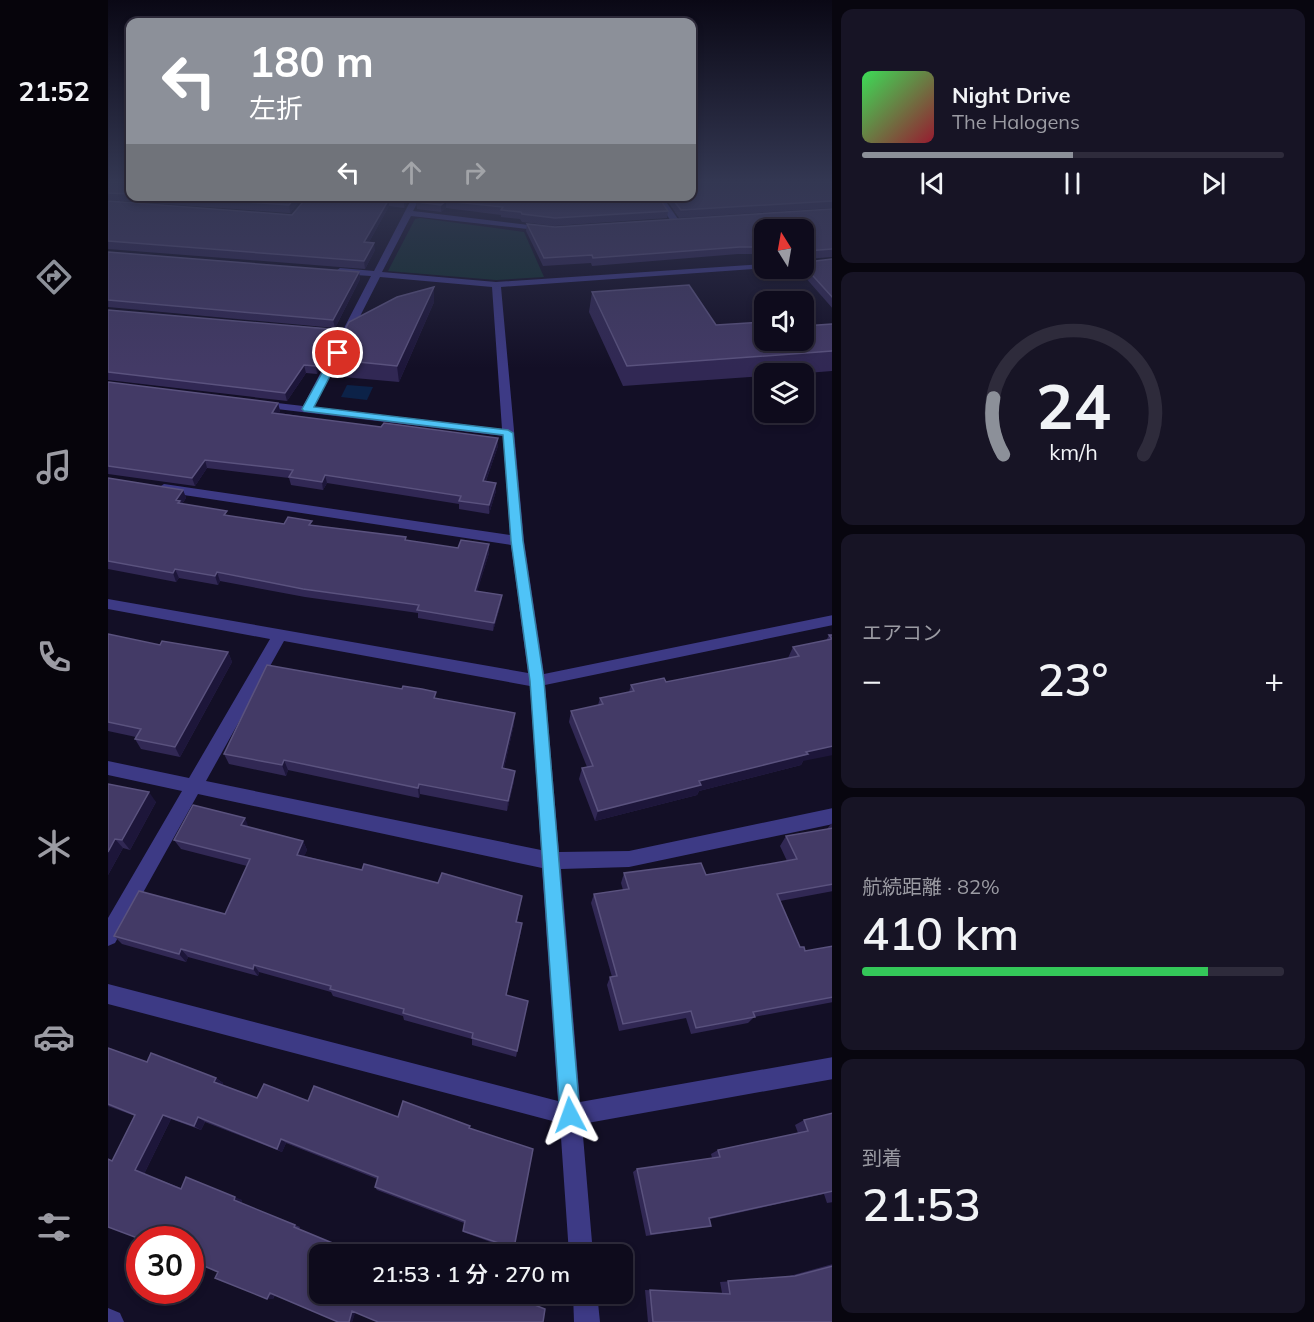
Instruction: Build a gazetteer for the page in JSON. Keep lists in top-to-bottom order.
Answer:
{
  "north": "top",
  "page": {
    "tabs": "21:52",
    "turn": ["180 m", "左折"],
    "song": ["Night Drive", "The Halogens"],
    "tile": [
      "エアコン",
      ["航続距離 · 82%", "410 km"],
      ["到着", "21:53"]
    ],
    "heat": ["−", "23°", "+"],
    "limit": "30",
    "trip": "21:53 · 1 分 · 270 m",
    "gauge": ["24", "km/h"]
  }
}
